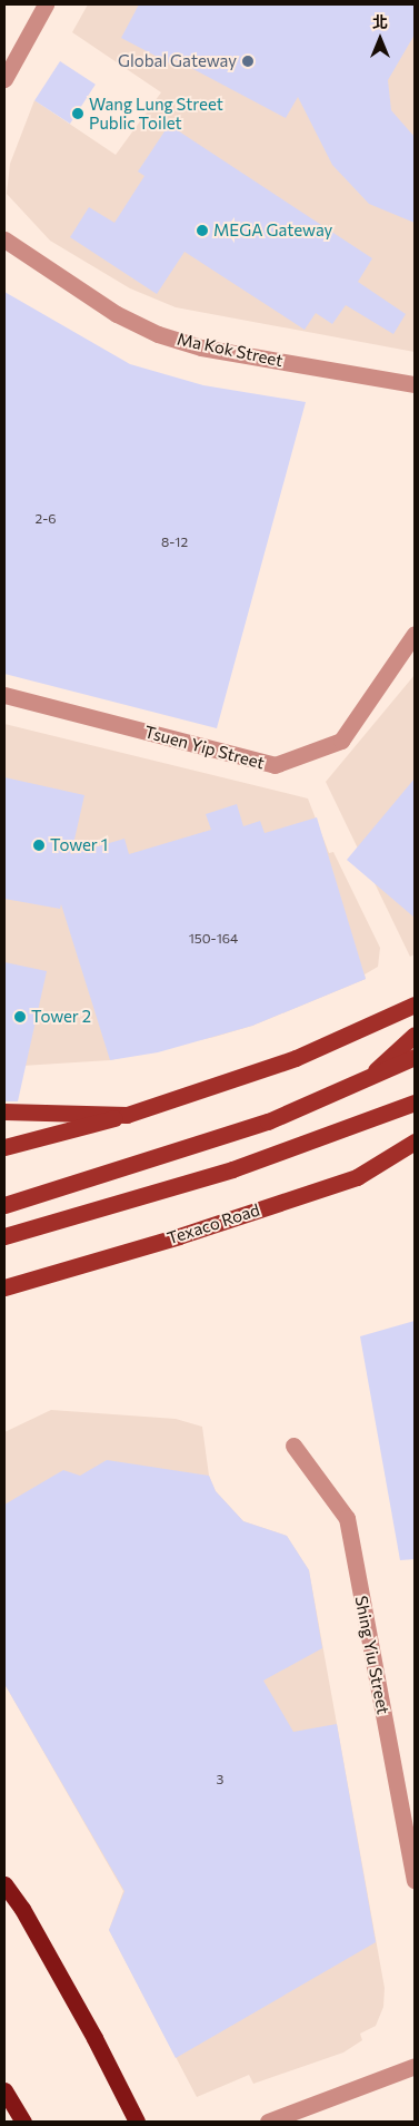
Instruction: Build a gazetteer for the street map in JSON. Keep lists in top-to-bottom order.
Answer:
{
  "streets": {
    "main road": ["Texaco Road"],
    "street": ["Ma Kok Street", "Tsuen Yip Street", "Shing Yiu Street"]
  },
  "places": [
    "Global Gateway",
    "Wang Lung Street Public Toilet",
    "MEGA Gateway",
    "Tower 1",
    "Tower 2"
  ],
  "house_numbers": [
    "2-6",
    "8-12",
    "150-164",
    "3"
  ],
  "north": "top"
}
